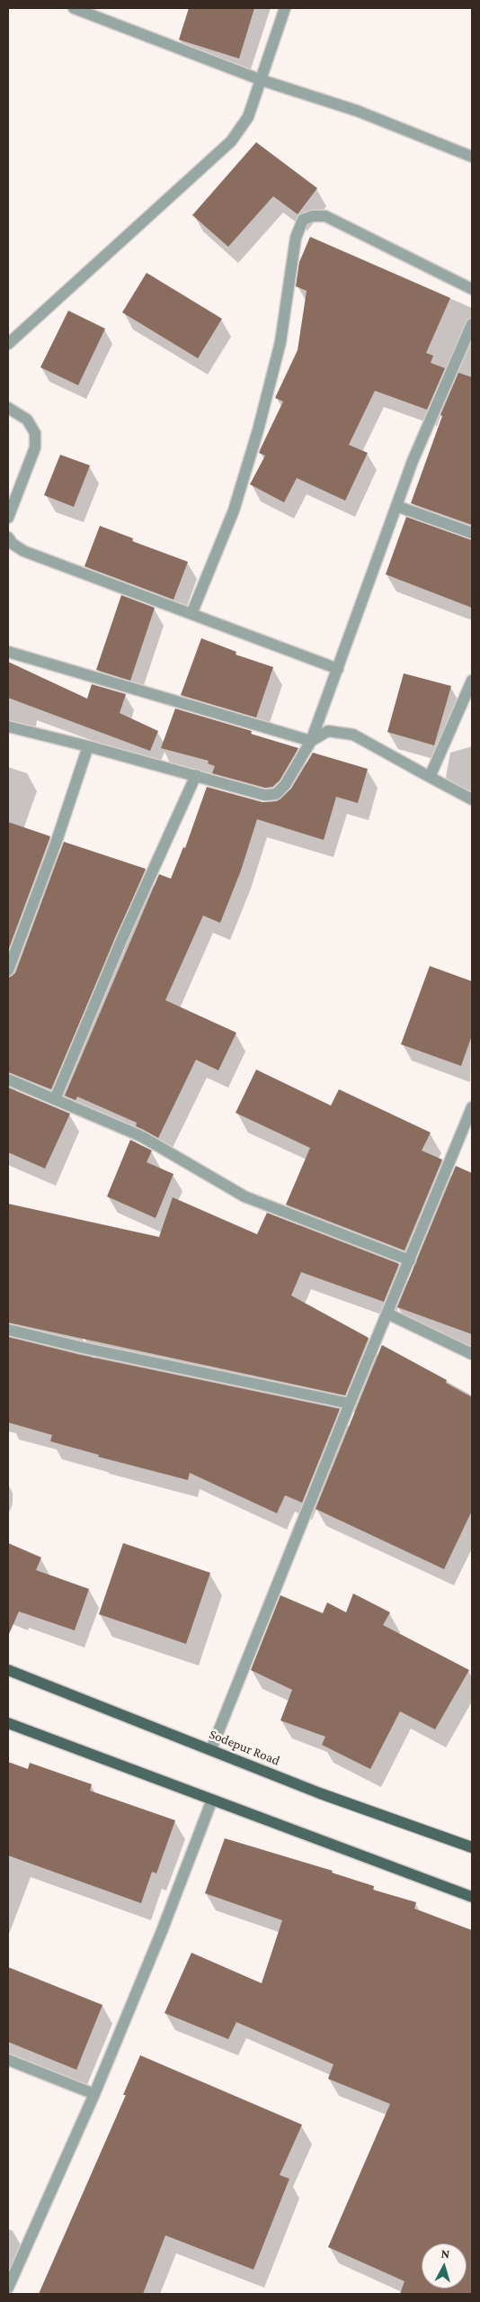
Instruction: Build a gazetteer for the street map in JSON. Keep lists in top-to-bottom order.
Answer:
{
  "streets": {
    "main road": ["Sodepur Road"]
  },
  "north": "top"
}
